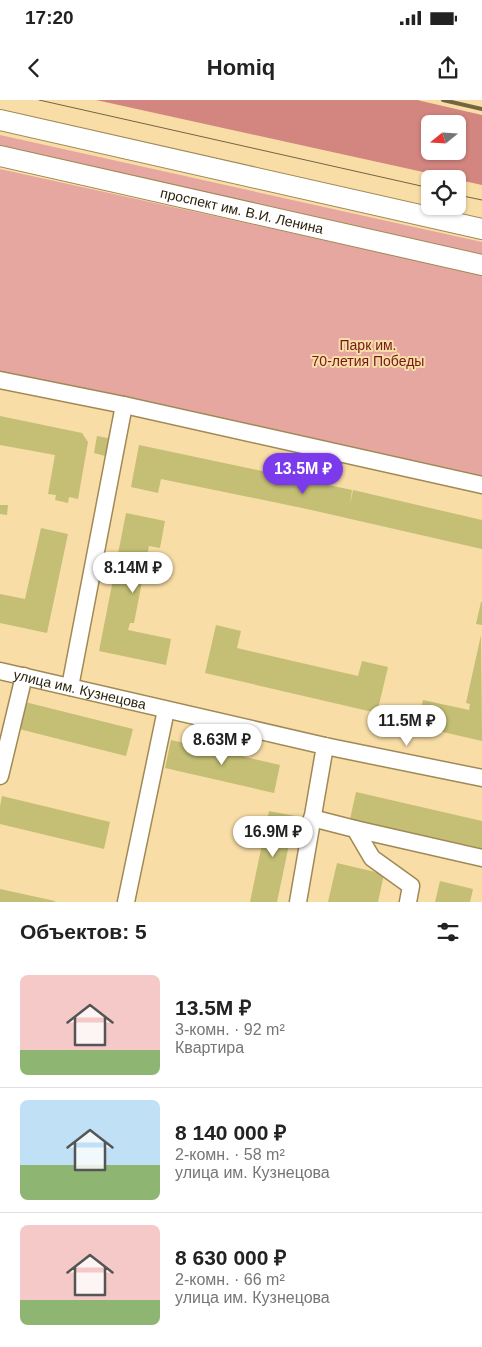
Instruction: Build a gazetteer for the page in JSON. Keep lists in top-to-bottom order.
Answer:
{
  "streets": {
    "main road": ["проспект им. В.И. Ленина"],
    "street": ["улица им. Кузнецова"]
  },
  "parks": ["Парк им. 70-летия Победы"],
  "north": "left",
  "page": {
    "status": "17:20",
    "header": "Homiq",
    "price": [
      "13.5M ₽",
      "8.14M ₽",
      "11.5M ₽",
      "8.63M ₽",
      "16.9M ₽"
    ],
    "heading": "Объектов: 5",
    "list": [
      {
        "name": "13.5M ₽",
        "note": "3-комн. · 92 m² · Квартира"
      },
      {
        "name": "8 140 000 ₽",
        "note": "2-комн. · 58 m² · улица им. Кузнецова"
      },
      {
        "name": "8 630 000 ₽",
        "note": "2-комн. · 66 m² · улица им. Кузнецова"
      }
    ]
  }
}
